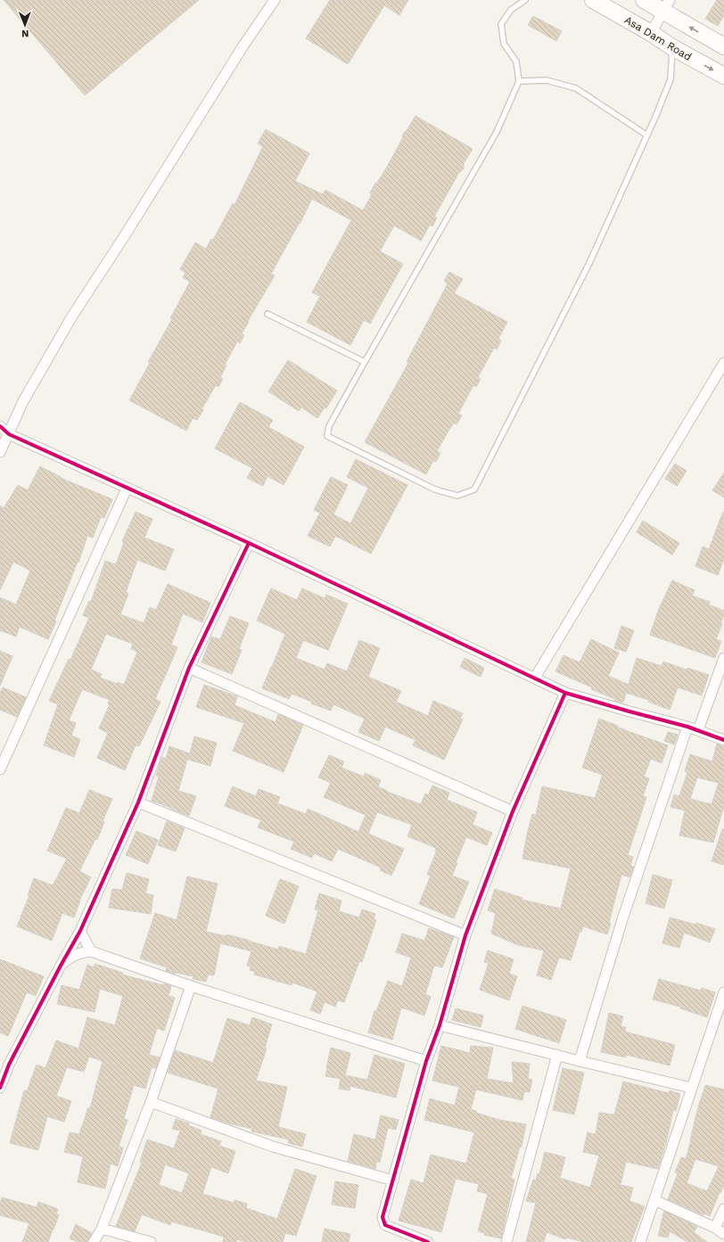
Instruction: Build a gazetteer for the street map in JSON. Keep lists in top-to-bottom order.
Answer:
{
  "streets": {
    "main road": ["Asa Dam Road"]
  },
  "north": "bottom"
}
